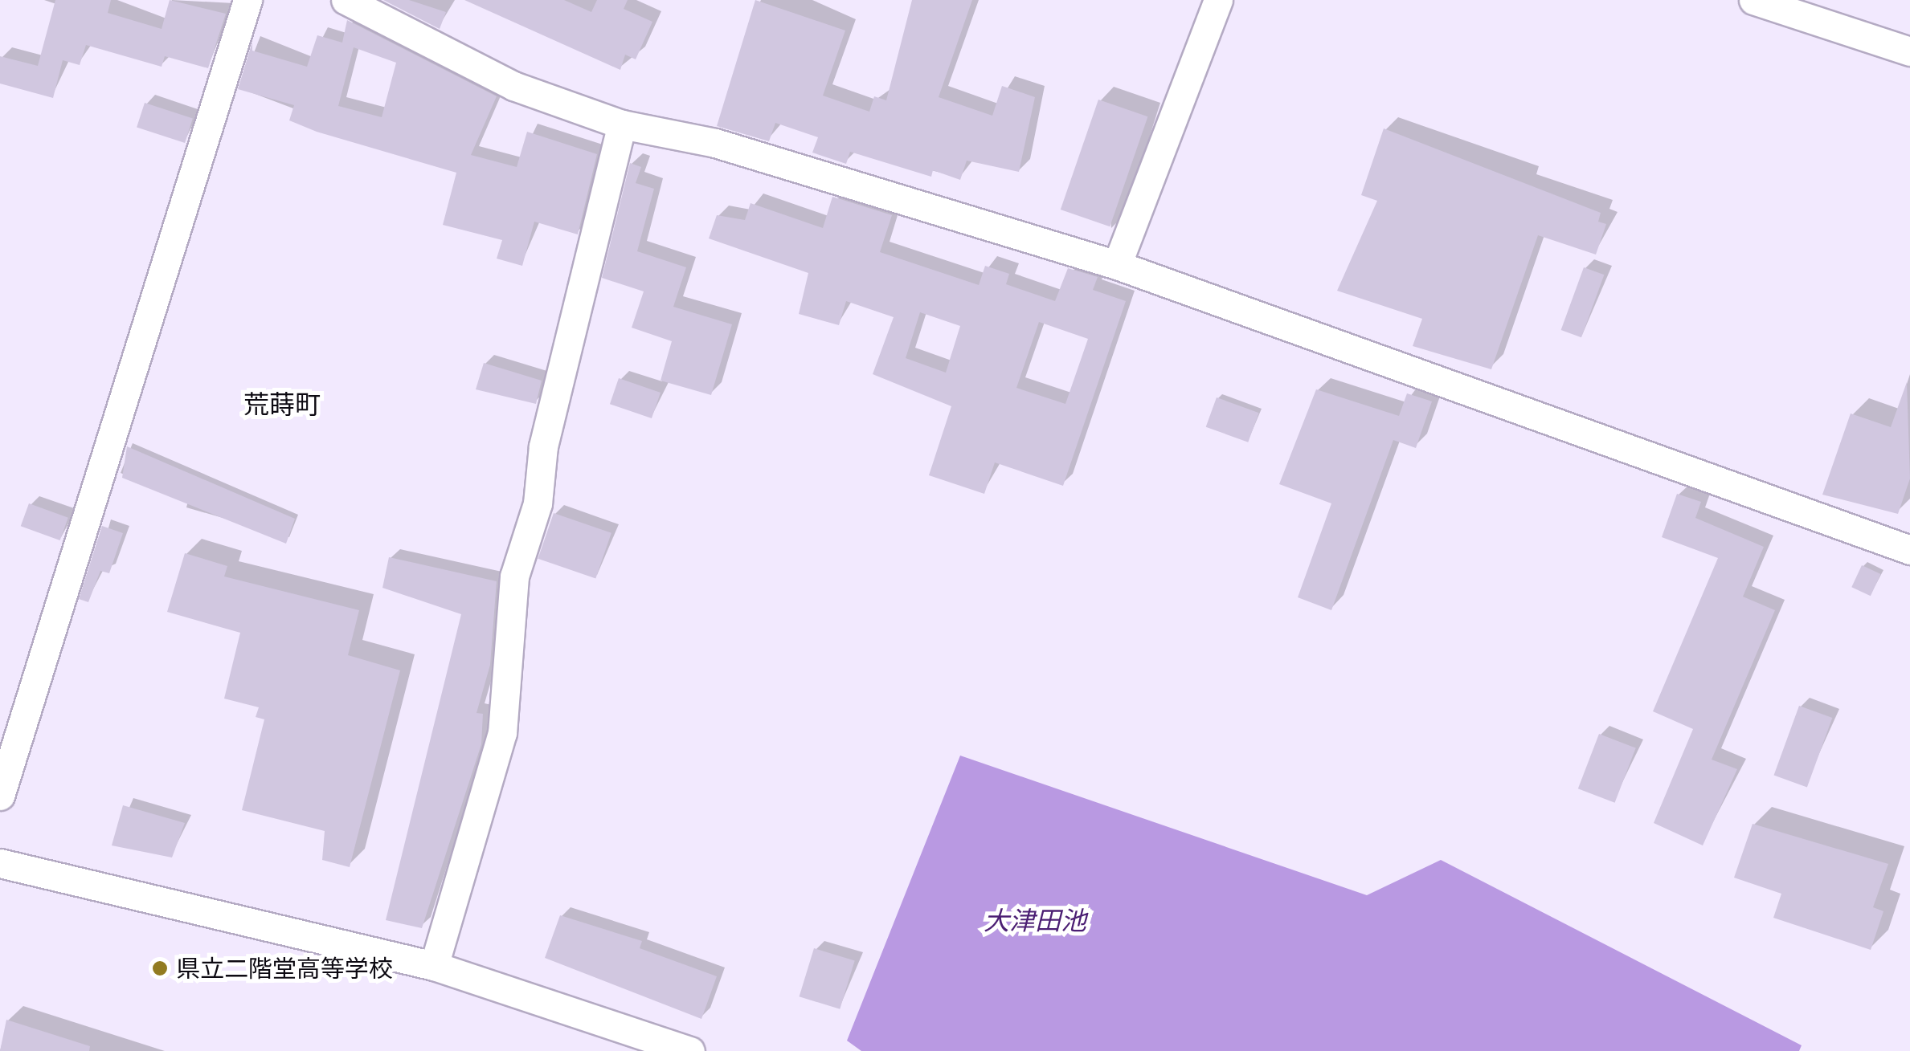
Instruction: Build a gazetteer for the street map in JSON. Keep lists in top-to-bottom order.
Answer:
{
  "districts": ["荒蒔町"],
  "water": ["大津田池"],
  "places": ["県立二階堂高等学校"]
}
